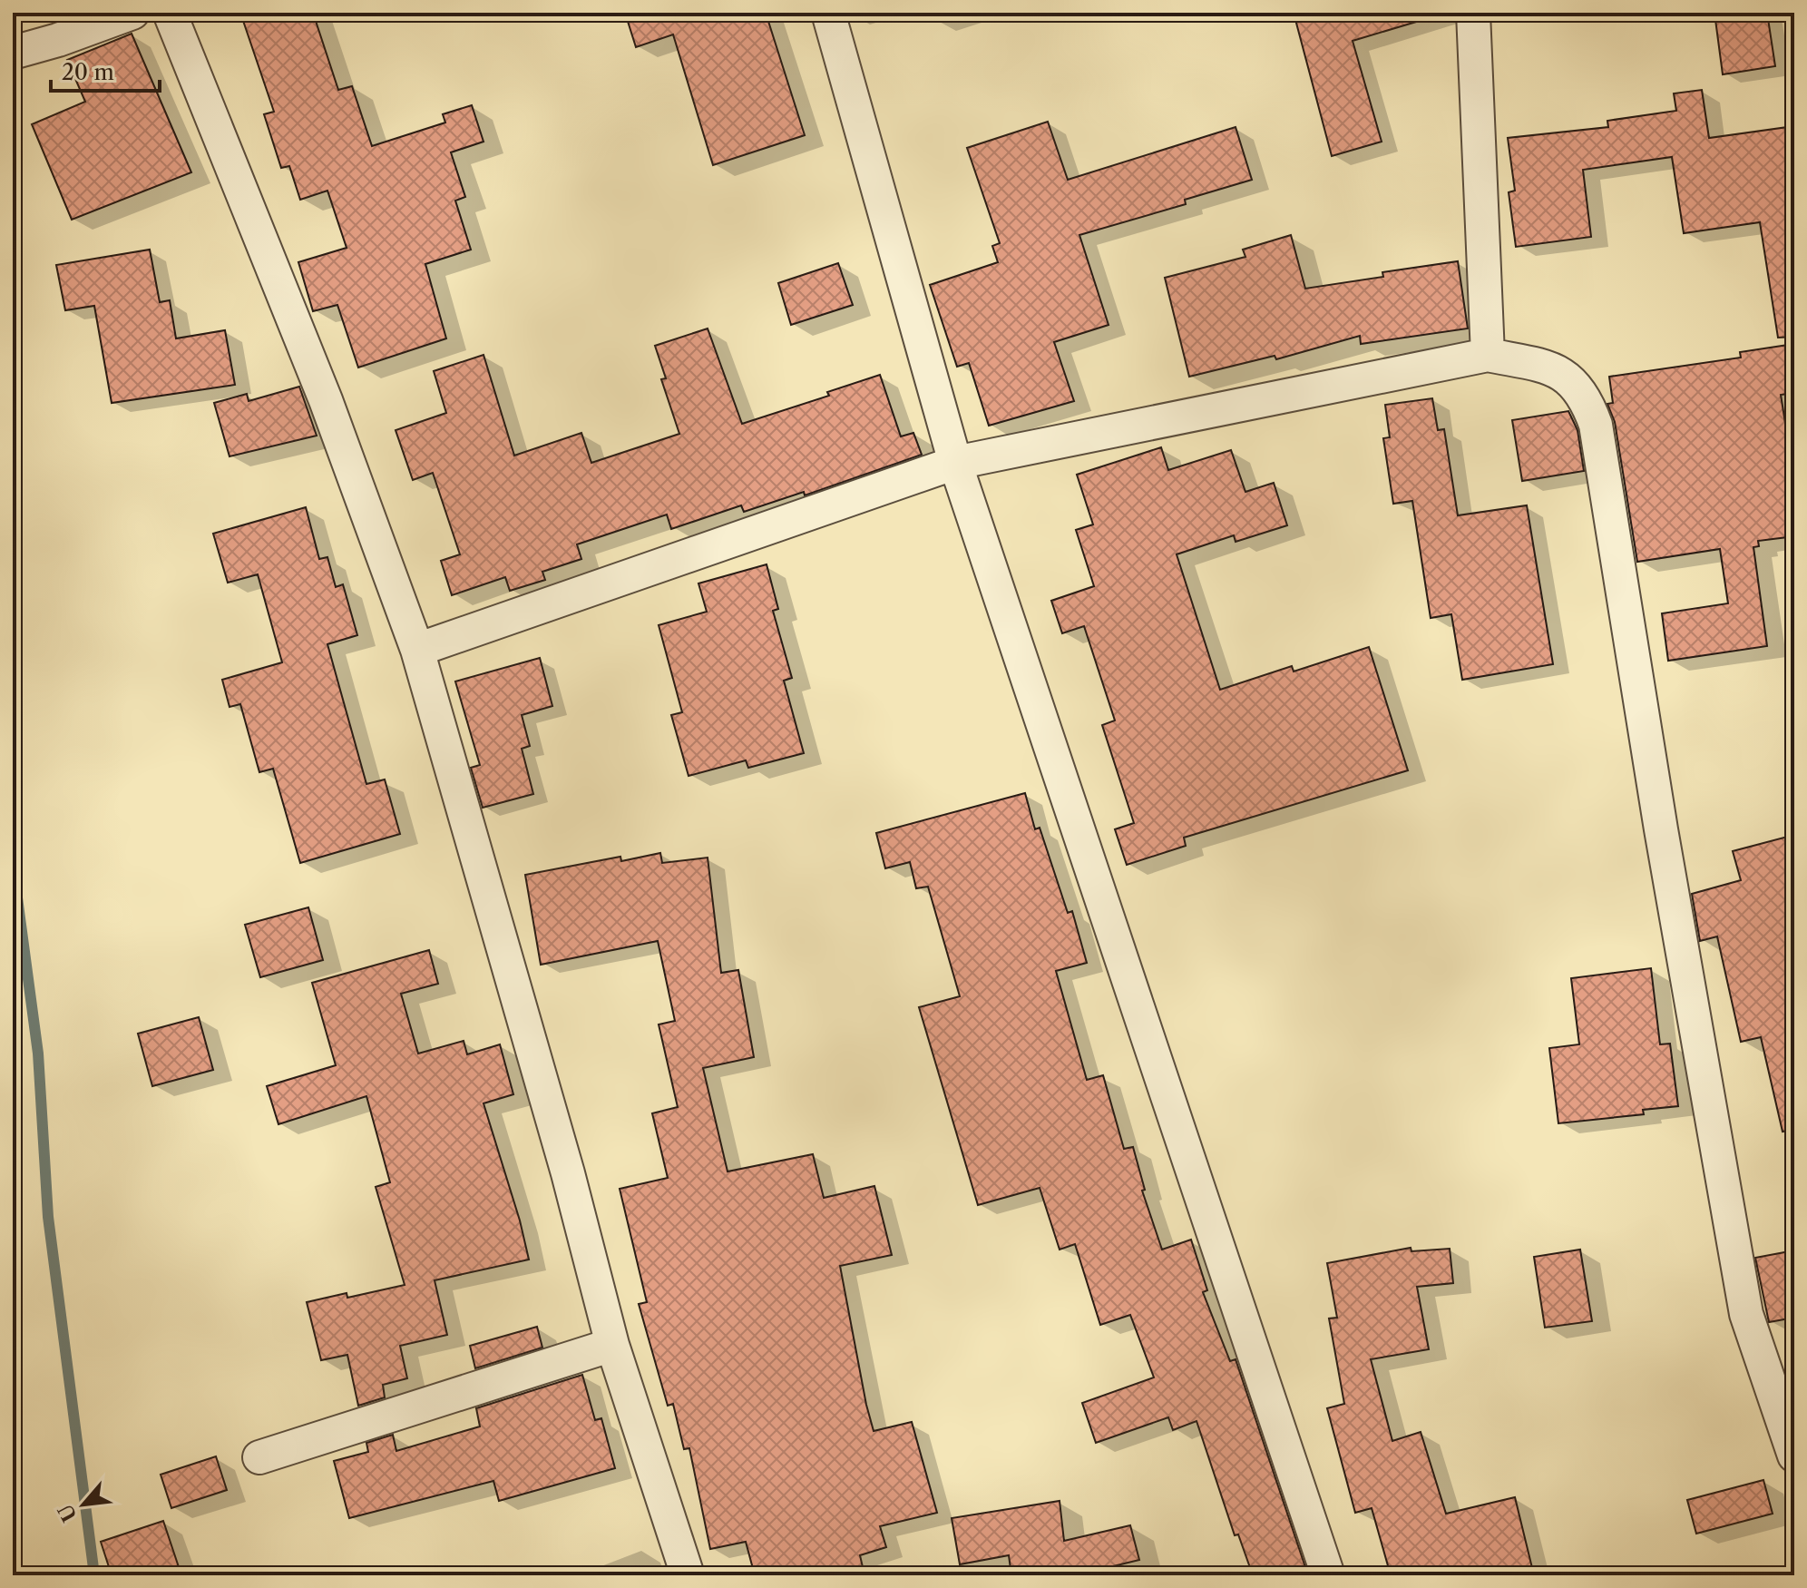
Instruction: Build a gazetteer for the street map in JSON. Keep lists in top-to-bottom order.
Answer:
{
  "scale_bar": "20 m",
  "north": "bottom left"
}
